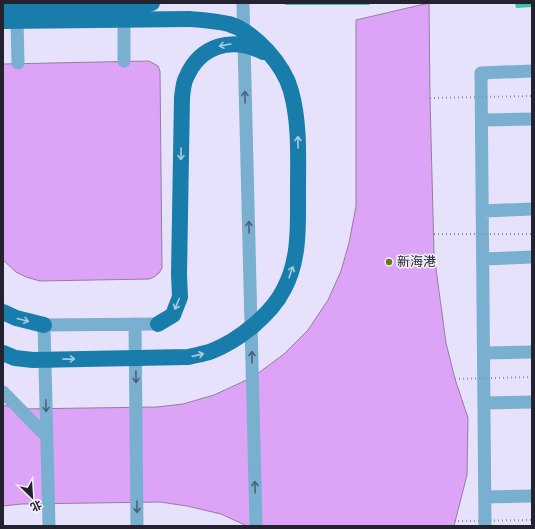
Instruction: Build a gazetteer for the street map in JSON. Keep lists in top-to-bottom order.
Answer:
{
  "places": ["新海港"],
  "north": "bottom right"
}
